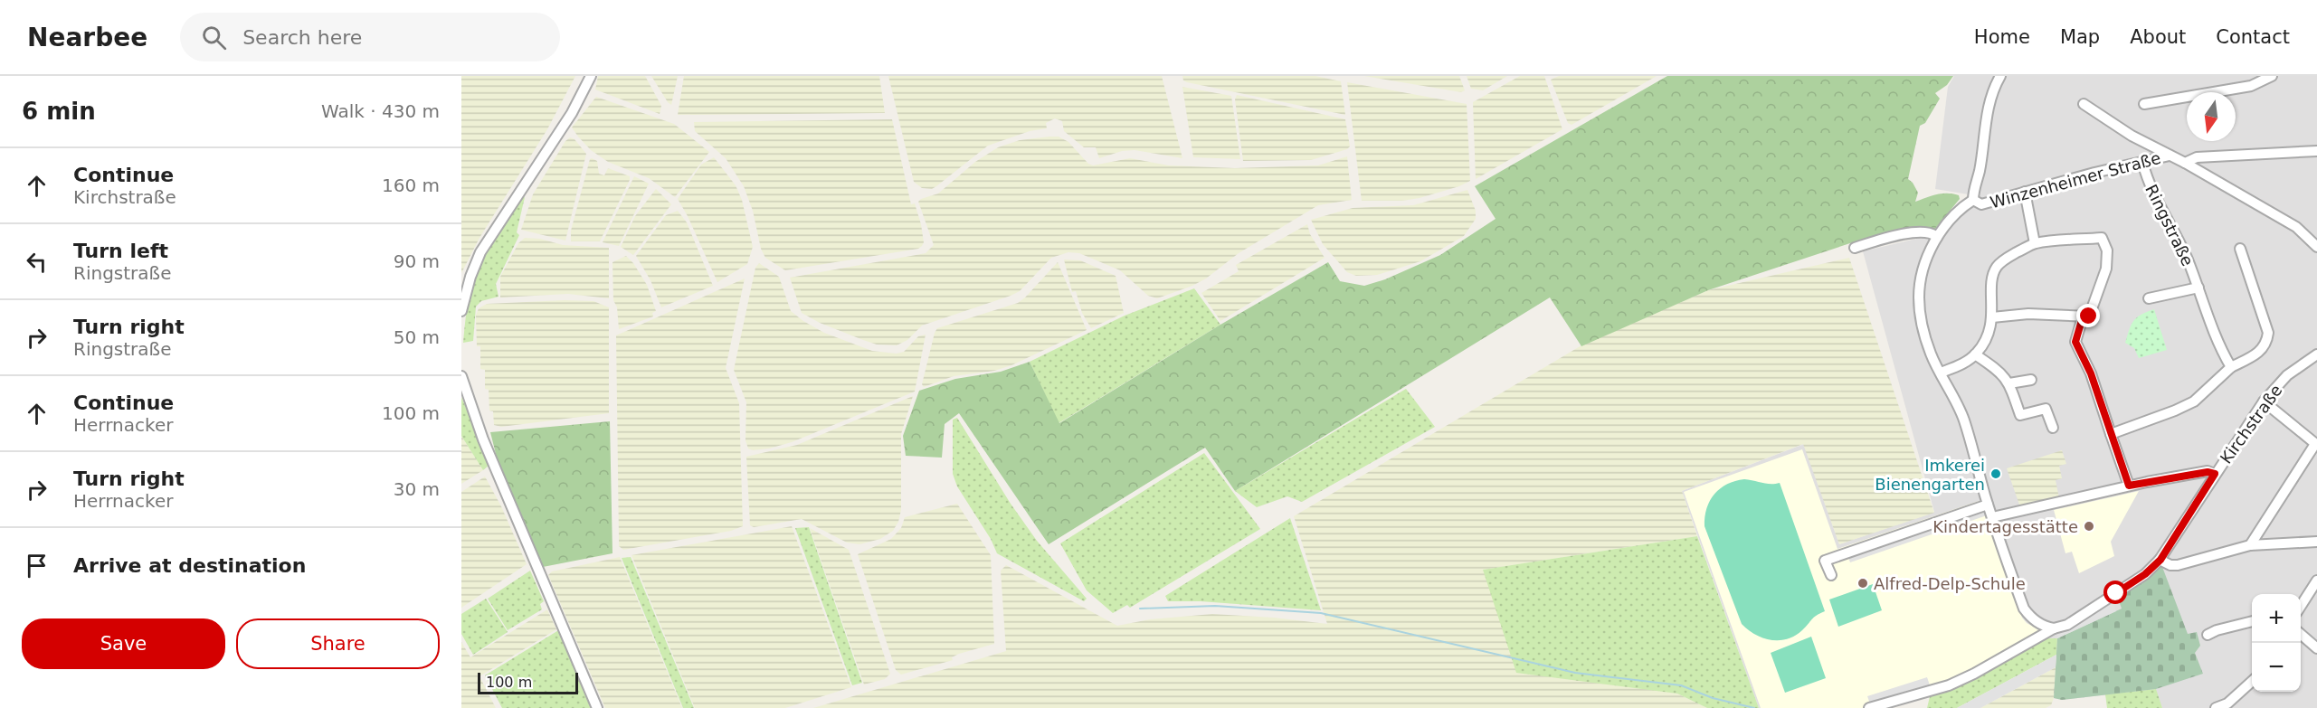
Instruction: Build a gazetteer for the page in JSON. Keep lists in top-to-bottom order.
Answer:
{
  "streets": {
    "street": ["Winzenheimer Straße", "Ringstraße", "Kirchstraße"]
  },
  "crossings": [
    ["Winzenheimer Straße", "Ringstraße"],
    ["Winzenheimer Straße", "Kirchstraße"]
  ],
  "places": ["Imkerei Bienengarten", "Kindertagesstätte", "Alfred-Delp-Schule"],
  "scale_bar": "100 m",
  "north": "bottom",
  "page": {
    "header": "Nearbee",
    "search": "Search here",
    "nav": [
      "Home",
      "Map",
      "About",
      "Contact"
    ],
    "heading": ["6 min", "Walk · 430 m"],
    "list": [
      ["Continue", "Kirchstraße", "160 m"],
      ["Turn left", "Ringstraße", "90 m"],
      ["Turn right", "Ringstraße", "50 m"],
      ["Continue", "Herrnacker", "100 m"],
      ["Turn right", "Herrnacker", "30 m"],
      "Arrive at destination"
    ],
    "map_buttons": ["+", "−"],
    "buttons": ["Save", "Share"],
    "scale": "100 m"
  }
}
